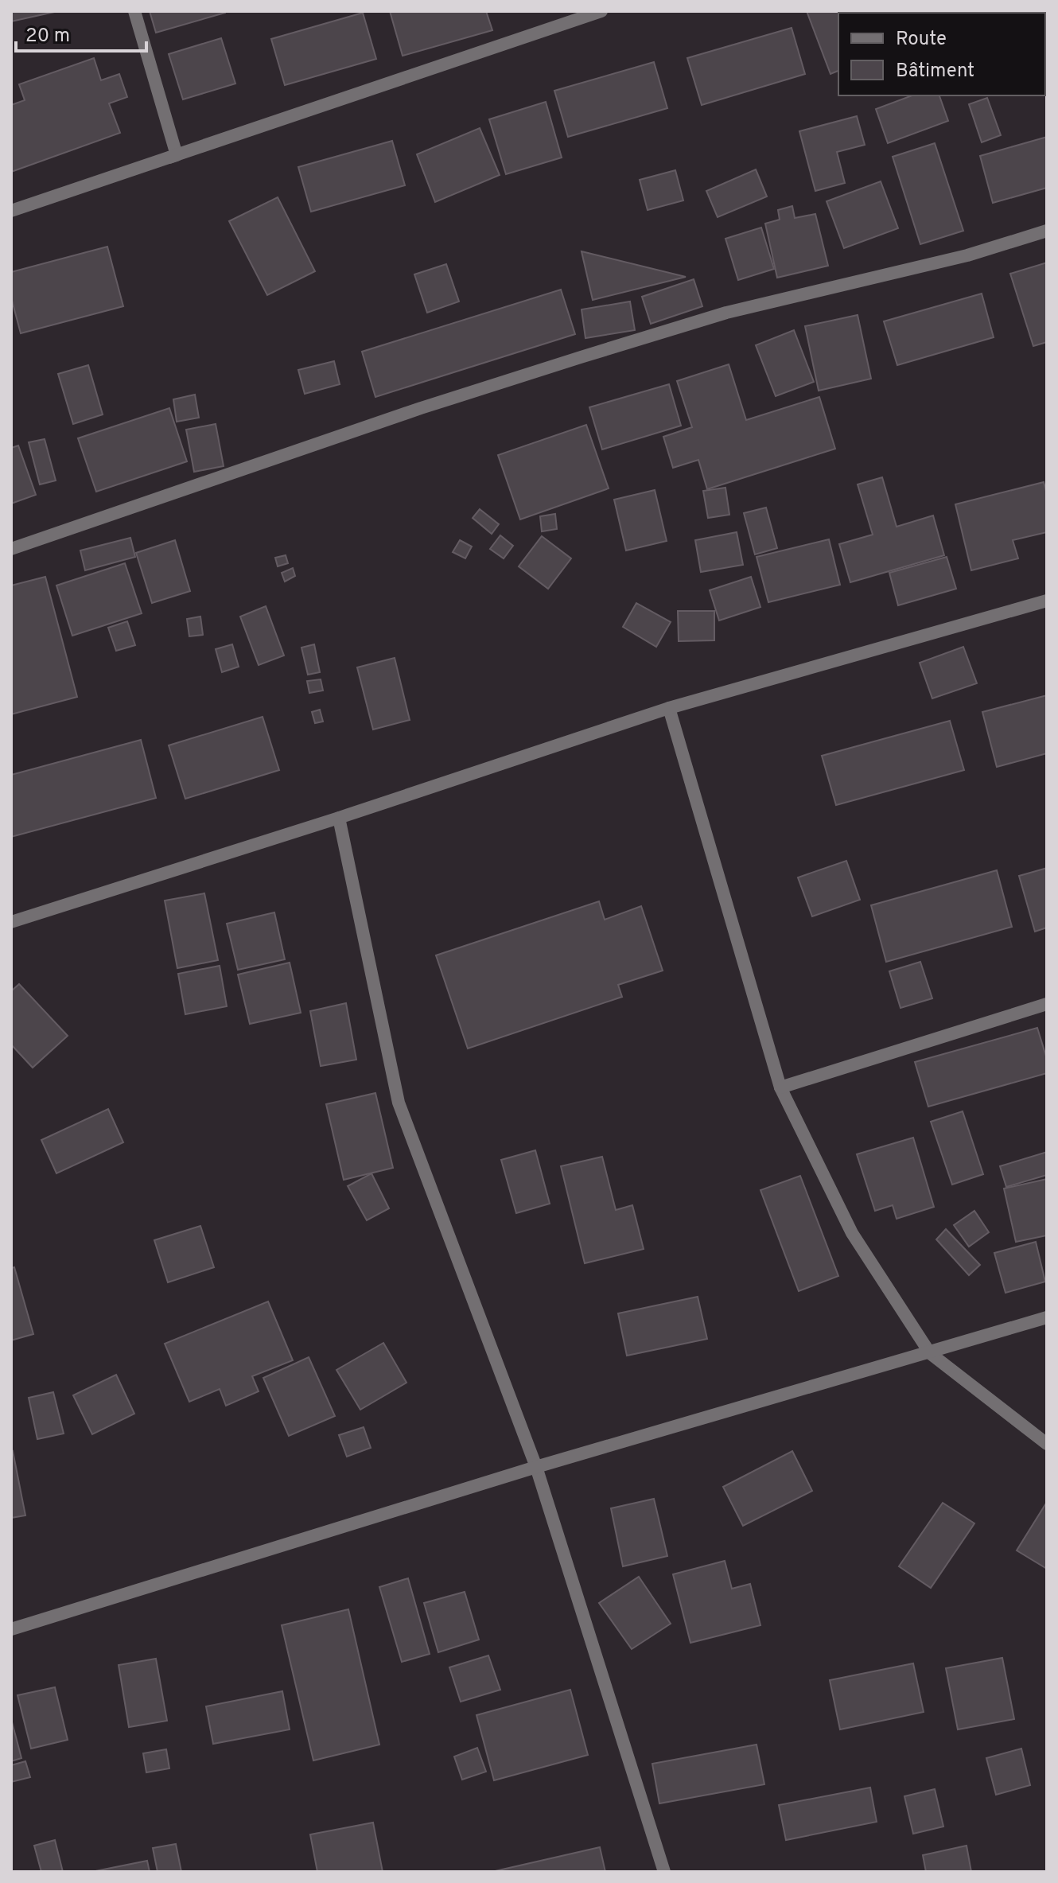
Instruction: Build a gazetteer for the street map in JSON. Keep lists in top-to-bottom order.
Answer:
{
  "legend": ["Route", "Bâtiment"],
  "scale_bar": "20 m"
}
